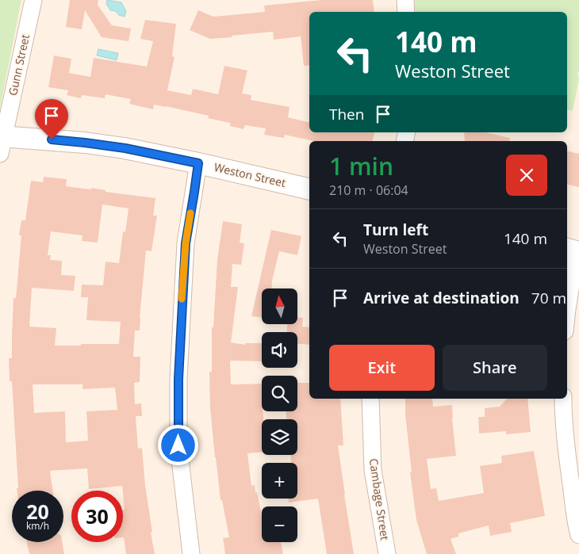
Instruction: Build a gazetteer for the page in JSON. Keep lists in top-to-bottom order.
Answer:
{
  "streets": {
    "street": ["Gunn Street", "Weston Street", "Cambage Street"]
  },
  "crossings": [
    ["Gunn Street", "Weston Street"]
  ],
  "north": "top",
  "page": {
    "turn": ["140 m", "Weston Street"],
    "then": "Then",
    "heading": ["1 min", "210 m · 06:04"],
    "list": [
      {
        "name": "Turn left",
        "note": "Weston Street",
        "value": "140 m"
      },
      {
        "name": "Arrive at destination",
        "value": "70 m"
      }
    ],
    "map_buttons": ["+", "−"],
    "buttons": ["Exit", "Share"],
    "speed": "20 km/h",
    "limit": "30"
  }
}
